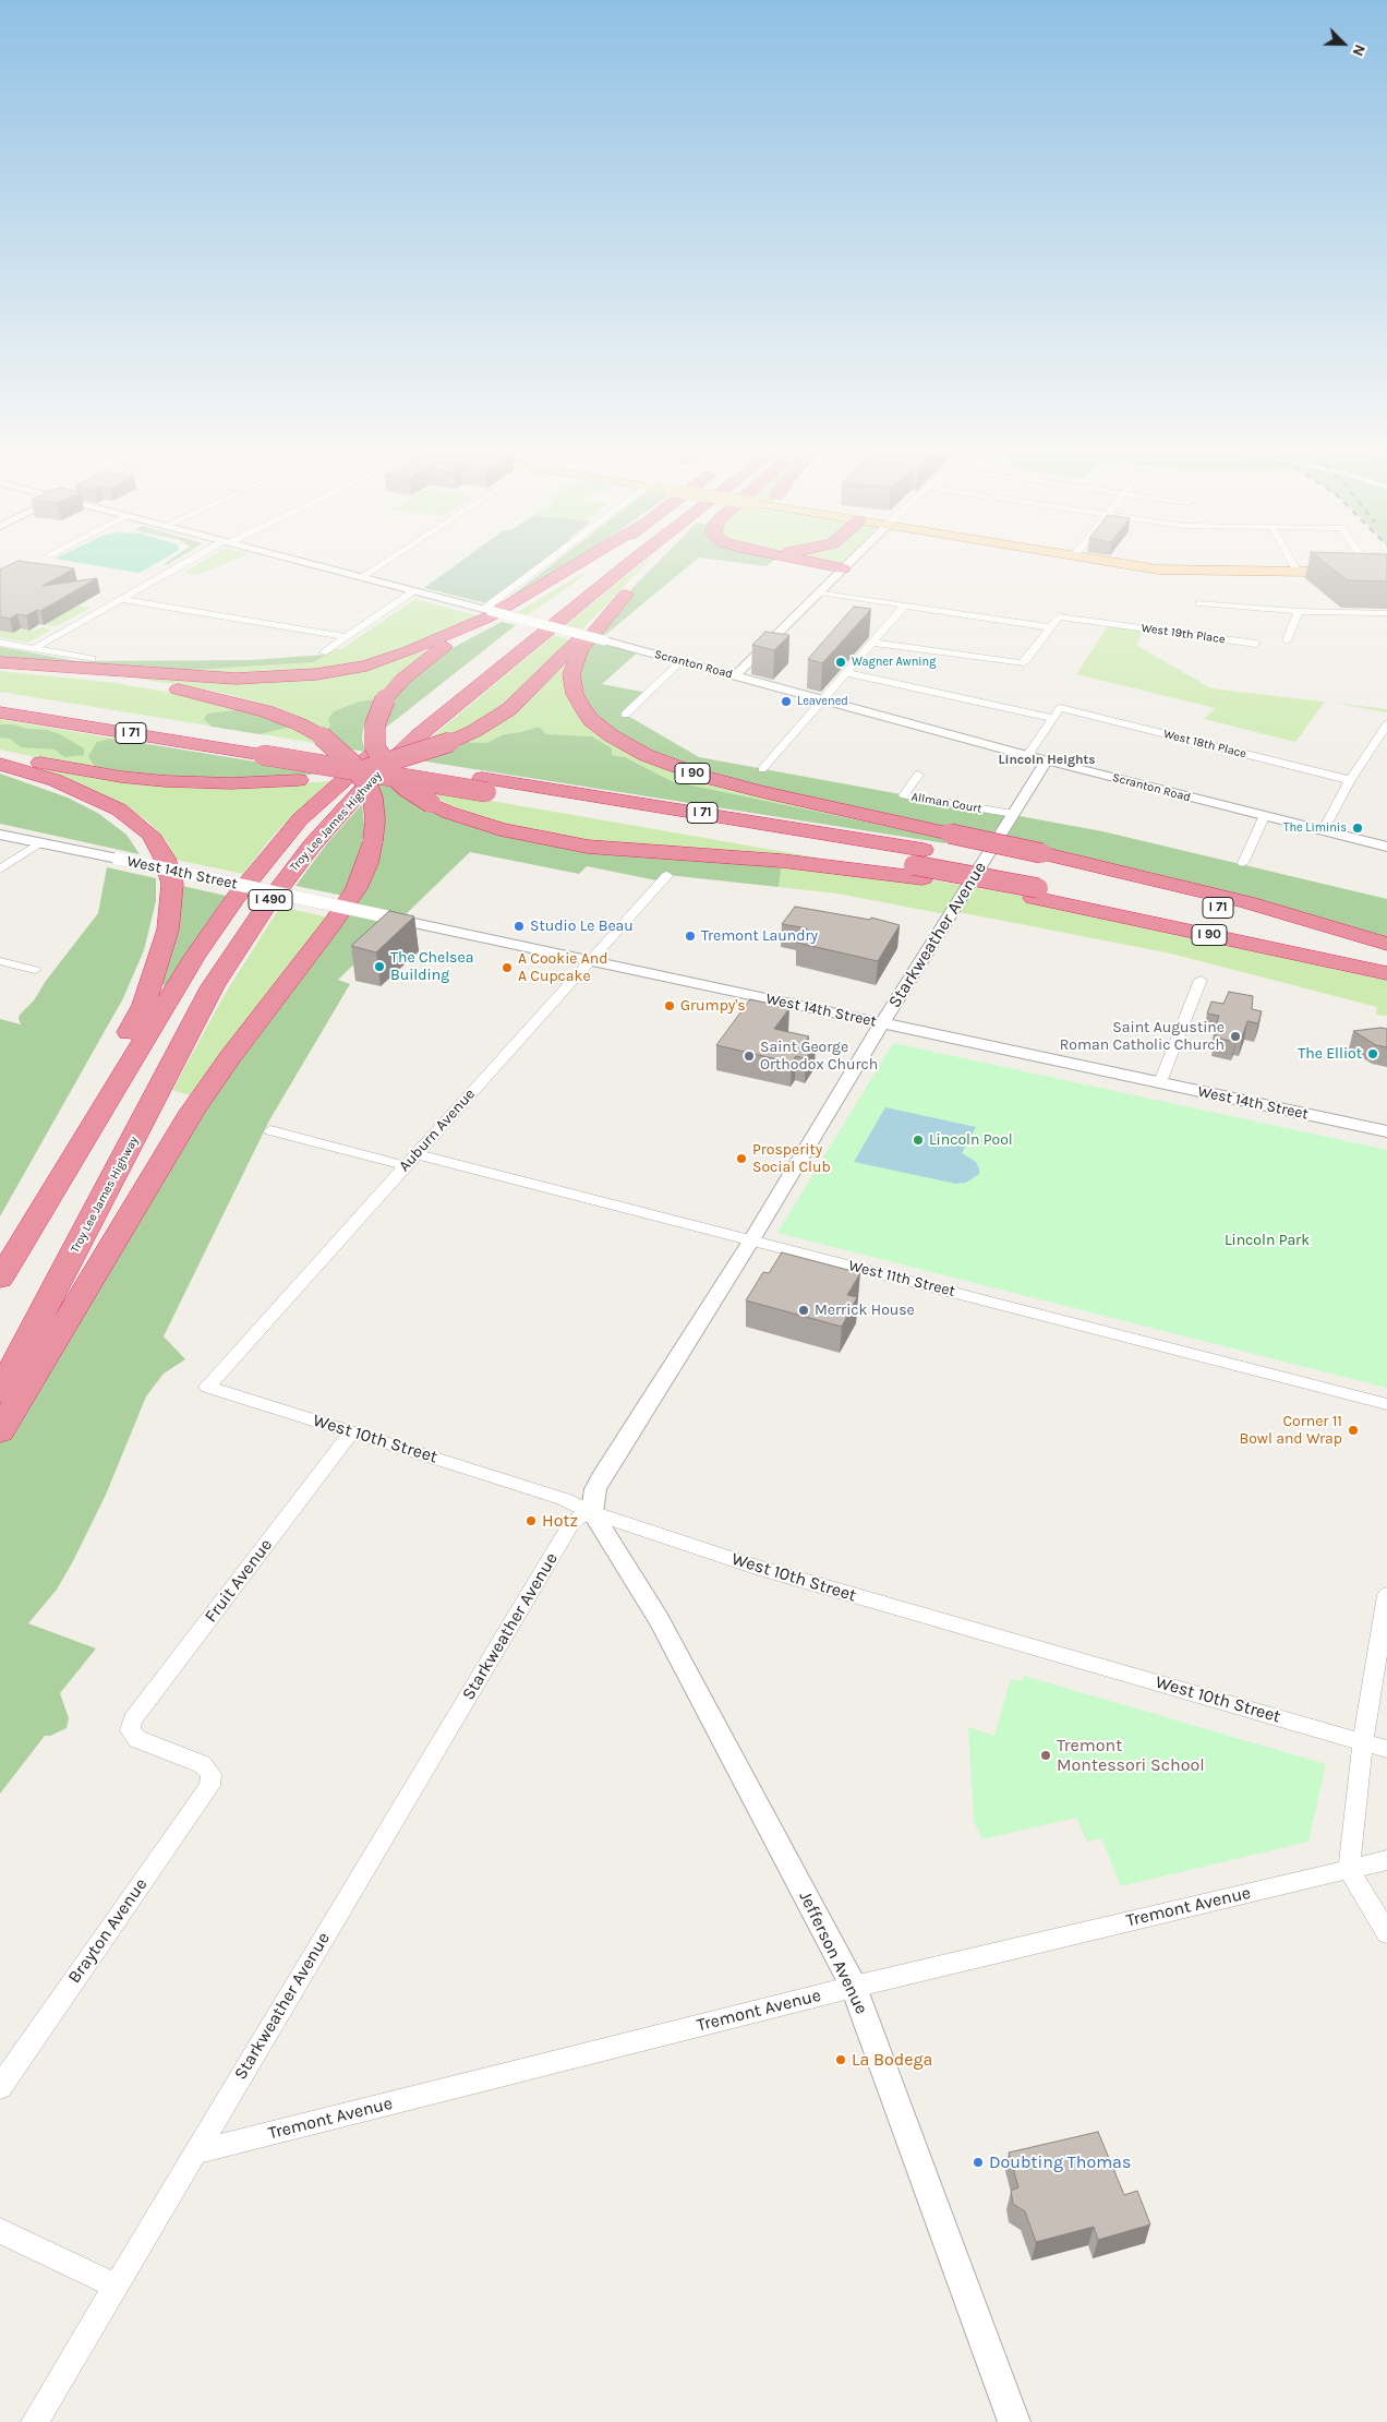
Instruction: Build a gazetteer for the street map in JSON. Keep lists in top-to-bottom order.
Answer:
{
  "streets": {
    "highway": [
      "I 71",
      "I 90",
      "Troy Lee James Highway",
      "I 490"
    ],
    "street": [
      "West 19th Place",
      "Scranton Road",
      "West 18th Place",
      "Allman Court",
      "West 14th Street",
      "Starkweather Avenue",
      "Auburn Avenue",
      "West 11th Street",
      "West 10th Street",
      "Fruit Avenue",
      "Tremont Avenue",
      "Brayton Avenue",
      "Jefferson Avenue"
    ]
  },
  "crossings": [
    ["Scranton Road", "Starkweather Avenue"],
    ["I 71", "I 90"],
    ["Allman Court", "Starkweather Avenue"],
    ["West 14th Street", "Starkweather Avenue"],
    ["West 14th Street", "Auburn Avenue"],
    ["Starkweather Avenue", "West 11th Street"],
    ["Starkweather Avenue", "West 10th Street"],
    ["Starkweather Avenue", "Tremont Avenue"],
    ["Starkweather Avenue", "Jefferson Avenue"],
    ["Auburn Avenue", "West 11th Street"],
    ["Auburn Avenue", "West 10th Street"],
    ["West 10th Street", "Fruit Avenue"],
    ["West 10th Street", "Jefferson Avenue"],
    ["Fruit Avenue", "Brayton Avenue"],
    ["Tremont Avenue", "Jefferson Avenue"]
  ],
  "districts": ["Lincoln Heights"],
  "parks": ["Lincoln Park"],
  "places": [
    "Wagner Awning",
    "Leavened",
    "The Liminis",
    "Studio Le Beau",
    "Tremont Laundry",
    "The Chelsea Building",
    "A Cookie And A Cupcake",
    "Grumpy's",
    "Saint Augustine Roman Catholic Church",
    "The Elliot",
    "Saint George Orthodox Church",
    "Lincoln Pool",
    "Prosperity Social Club",
    "Merrick House",
    "Corner 11 Bowl and Wrap",
    "Hotz",
    "Tremont Montessori School",
    "La Bodega",
    "Doubting Thomas"
  ],
  "north": "bottom right"
}
